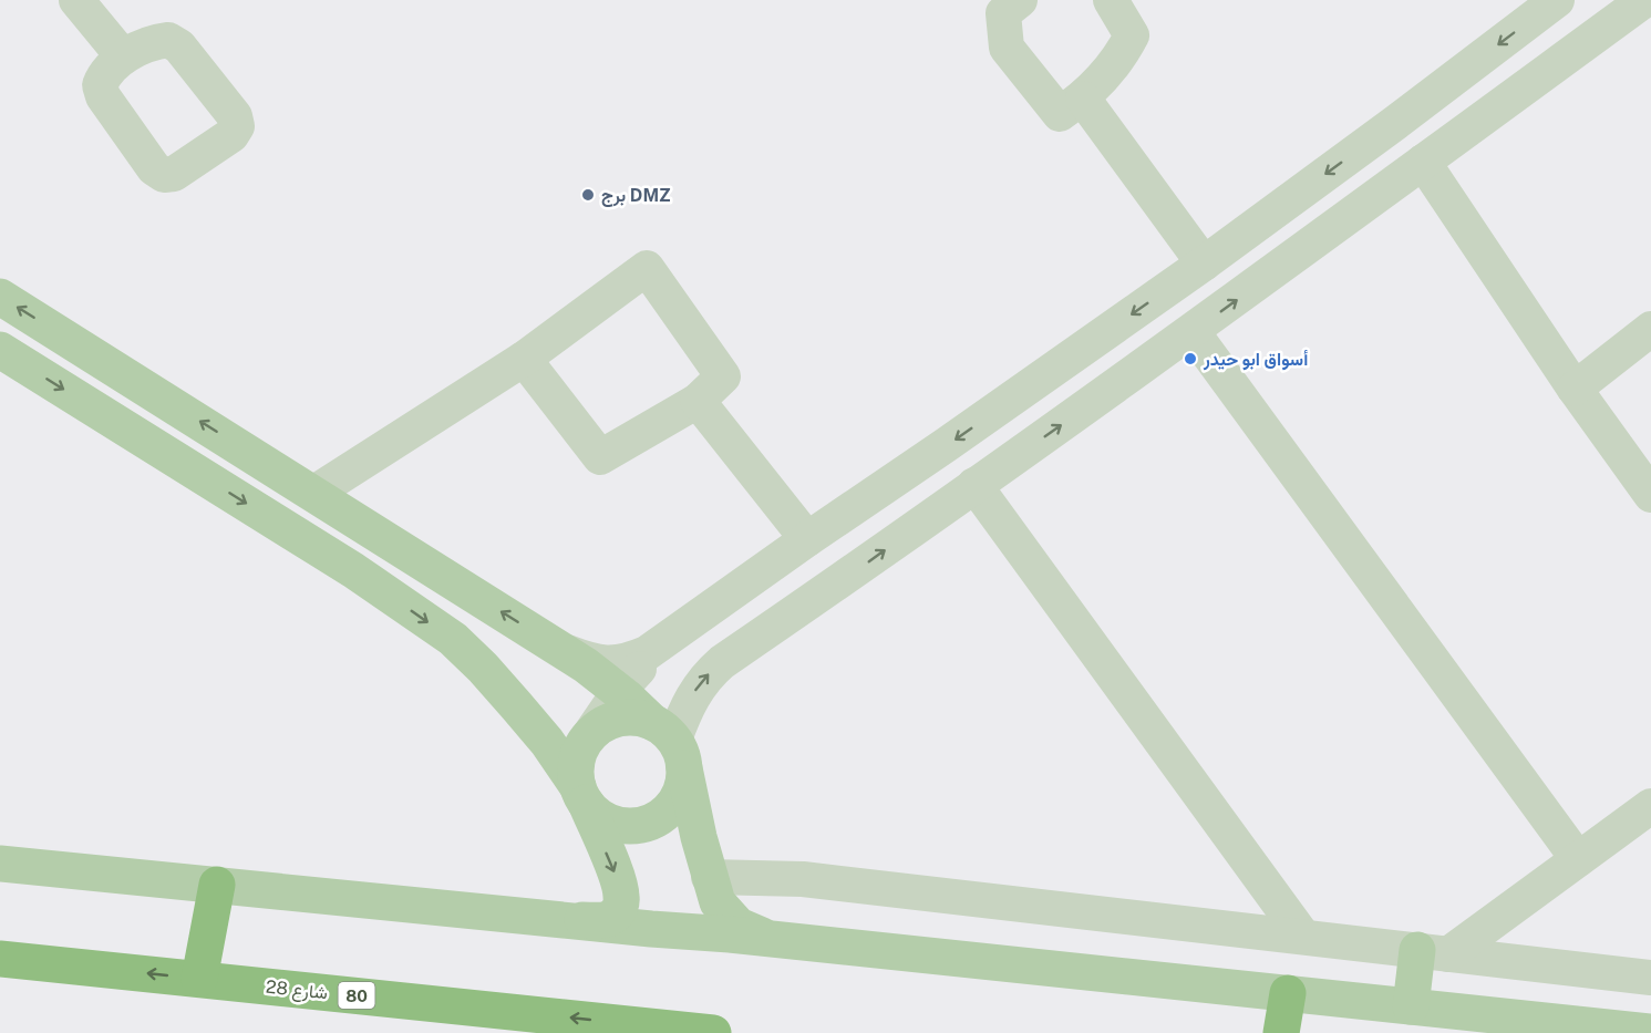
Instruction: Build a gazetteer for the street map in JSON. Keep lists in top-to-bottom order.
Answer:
{
  "streets": {
    "highway": ["شارع 28", "80"]
  },
  "one_way": ["شارع 28"],
  "places": ["برج DMZ", "أسواق ابو حيدر"]
}
